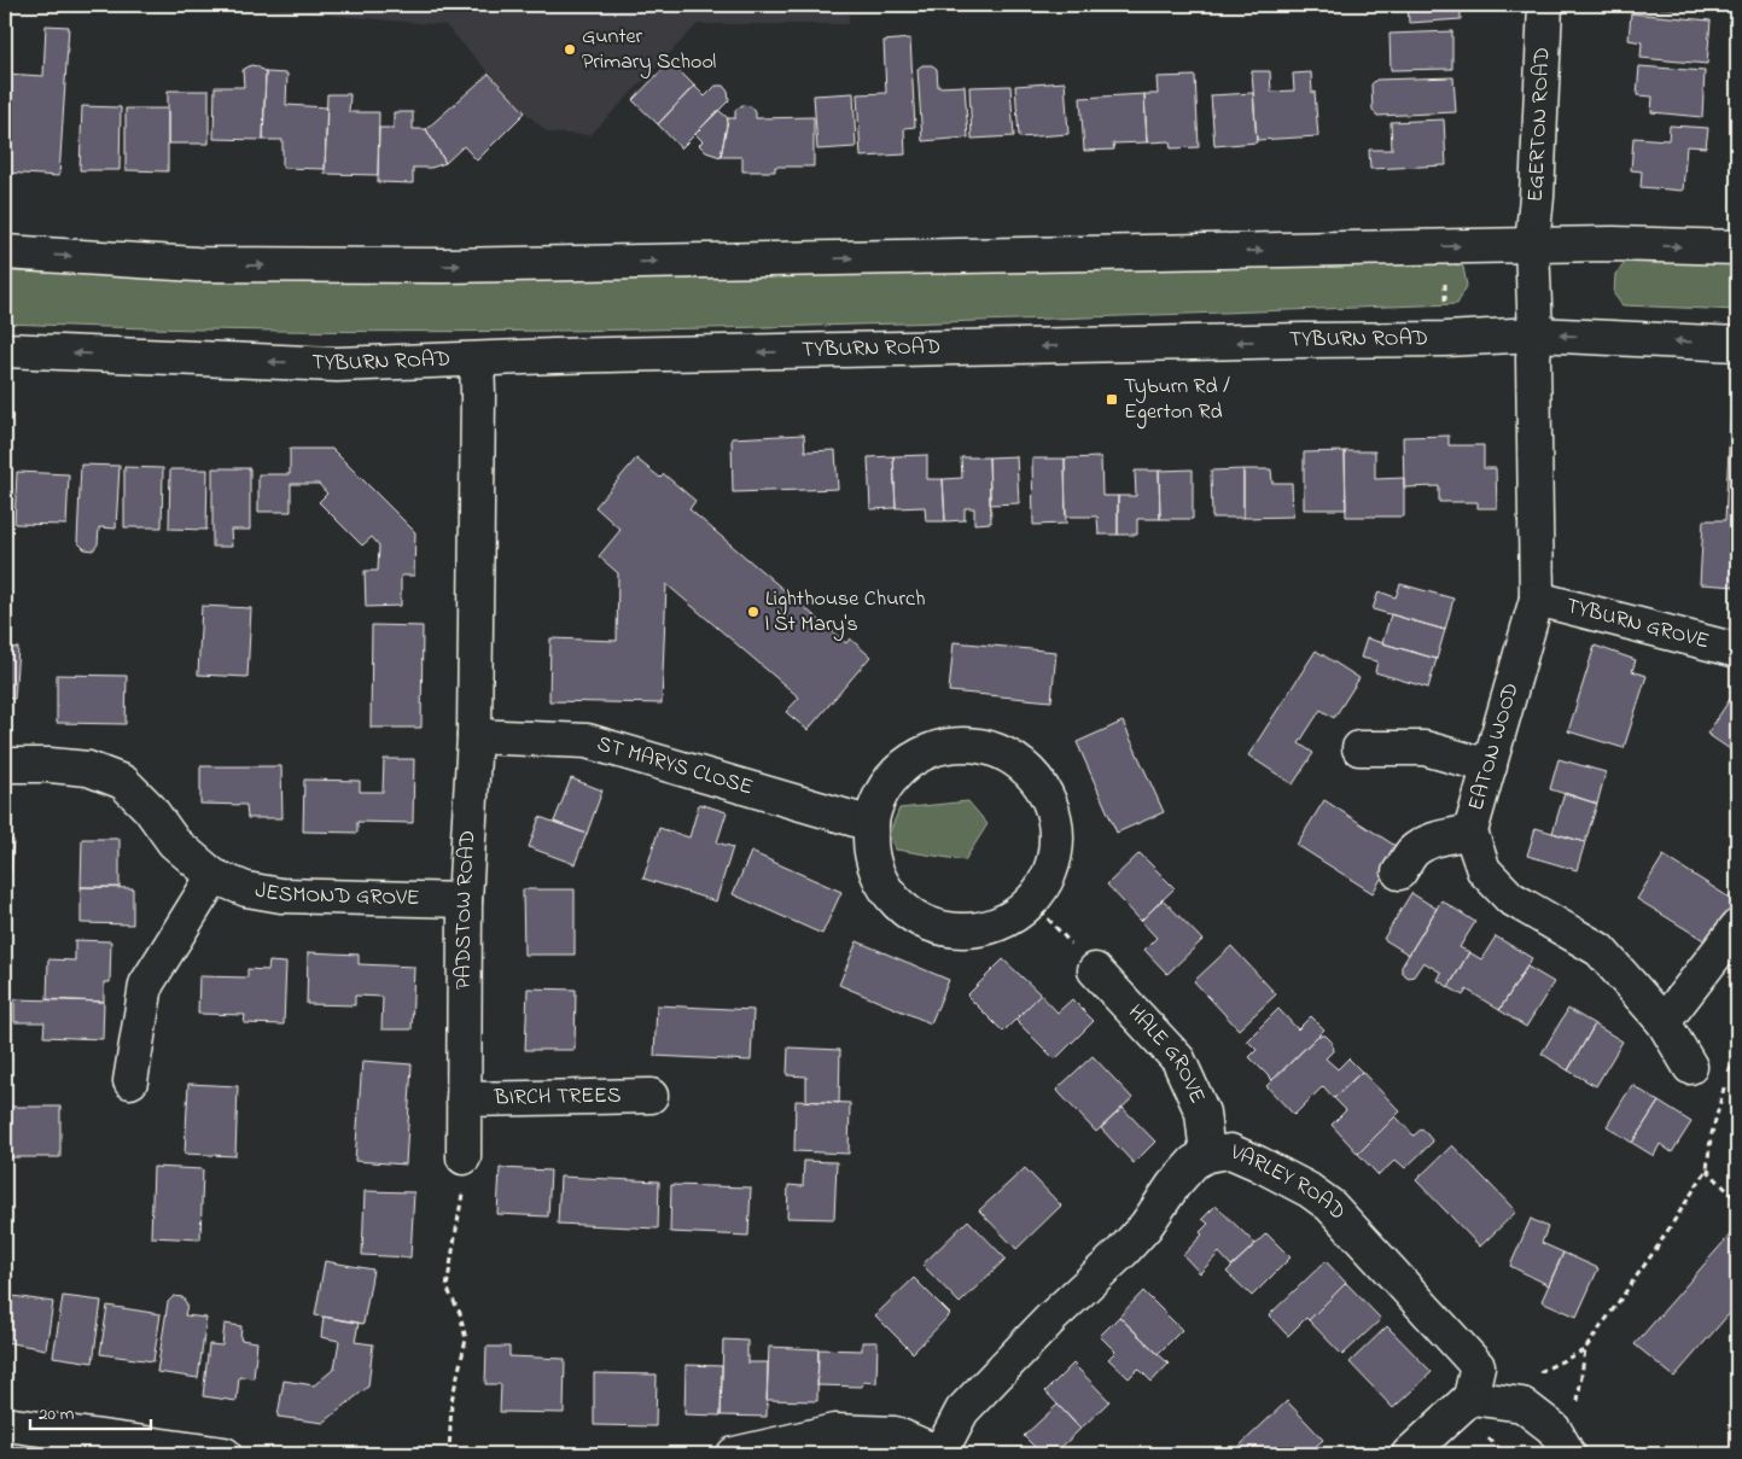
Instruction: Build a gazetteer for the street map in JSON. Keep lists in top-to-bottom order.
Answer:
{
  "streets": {
    "street": [
      "EGERTON ROAD",
      "TYBURN ROAD",
      "TYBURN GROVE",
      "EATON WOOD",
      "ST MARYS CLOSE",
      "JESMOND GROVE",
      "PADSTOW ROAD",
      "HALE GROVE",
      "BIRCH TREES",
      "VARLEY ROAD"
    ]
  },
  "crossings": [
    ["EGERTON ROAD", "TYBURN ROAD"],
    ["EGERTON ROAD", "EATON WOOD"],
    ["TYBURN ROAD", "EATON WOOD"],
    ["TYBURN ROAD", "PADSTOW ROAD"],
    ["TYBURN GROVE", "EATON WOOD"],
    ["ST MARYS CLOSE", "PADSTOW ROAD"],
    ["JESMOND GROVE", "PADSTOW ROAD"],
    ["PADSTOW ROAD", "BIRCH TREES"],
    ["HALE GROVE", "VARLEY ROAD"]
  ],
  "places": {
    "other": ["Gunter Primary School", "Lighthouse Church | St Mary's"],
    "transit": ["Tyburn Rd / Egerton Rd"]
  },
  "scale_bar": "20 m"
}
